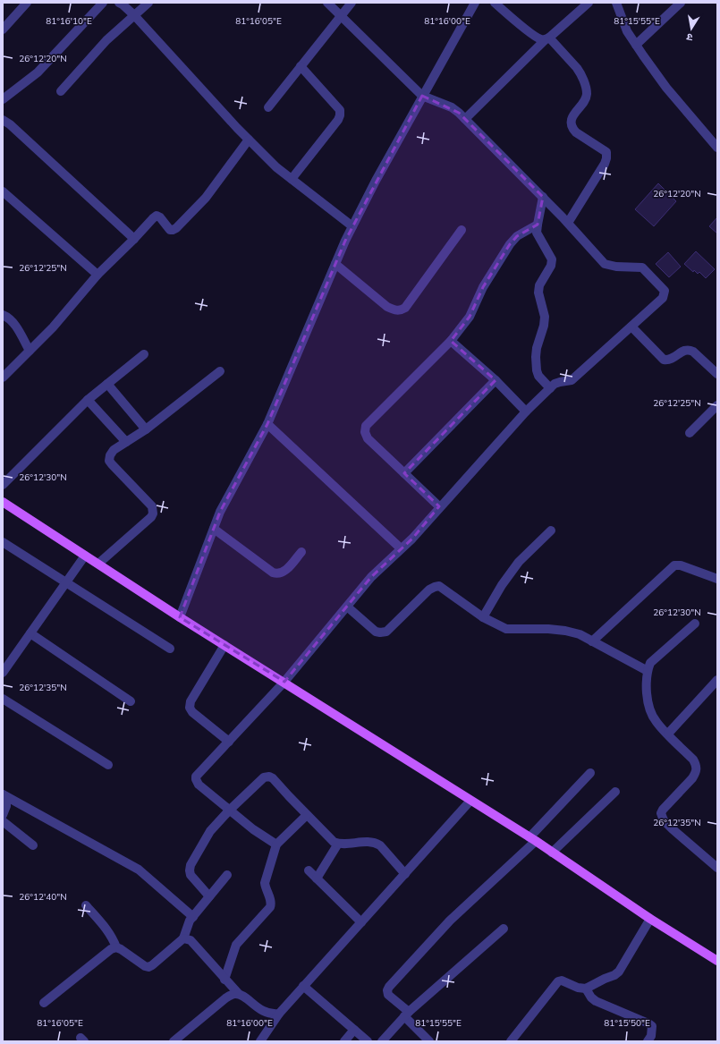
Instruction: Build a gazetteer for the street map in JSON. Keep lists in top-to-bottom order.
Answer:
{
  "north": "bottom",
  "coordinates": [
    "81°16'05\"E",
    "81°16'00\"E",
    "81°15'55\"E",
    "81°16'10\"E",
    "26°12'20\"N",
    "26°12'25\"N",
    "26°12'30\"N",
    "26°12'35\"N",
    "26°12'40\"N",
    "81°15'50\"E"
  ]
}
